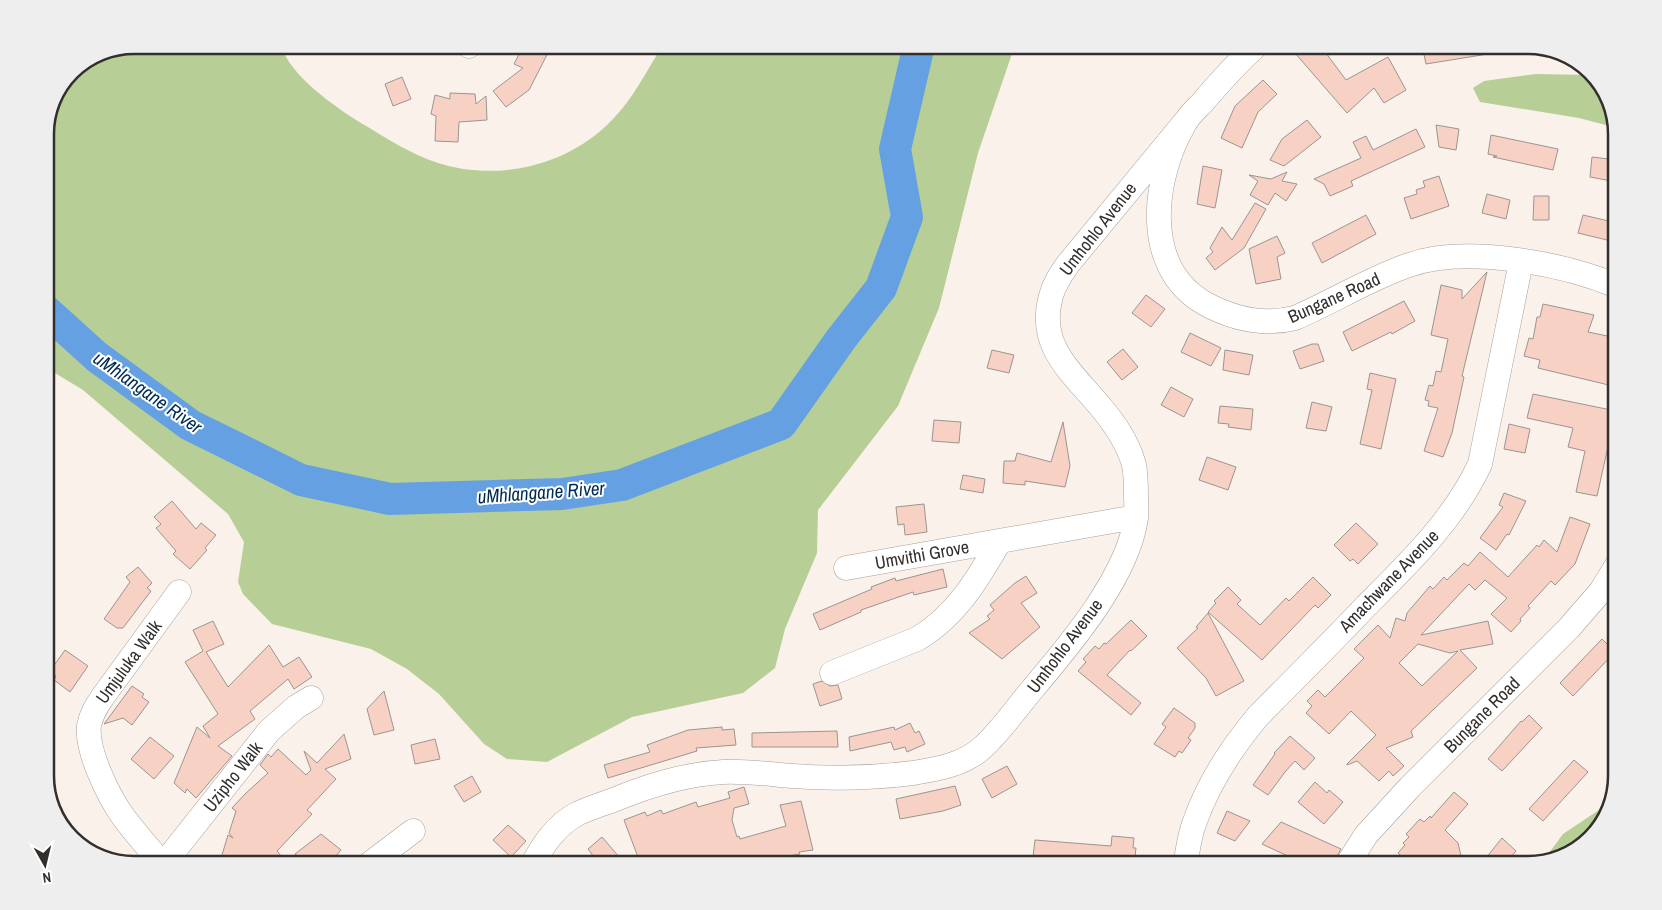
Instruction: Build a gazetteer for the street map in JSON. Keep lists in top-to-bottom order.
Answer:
{
  "streets": {
    "street": [
      "Umhohlo Avenue",
      "Bungane Road",
      "Umvithi Grove",
      "Amachwane Avenue",
      "Umjuluka Walk",
      "Uzipho Walk"
    ]
  },
  "crossings": [
    ["Umhohlo Avenue", "Bungane Road"],
    ["Umhohlo Avenue", "Umvithi Grove"],
    ["Bungane Road", "Amachwane Avenue"]
  ],
  "water": ["uMhlangane River"],
  "north": "bottom"
}
